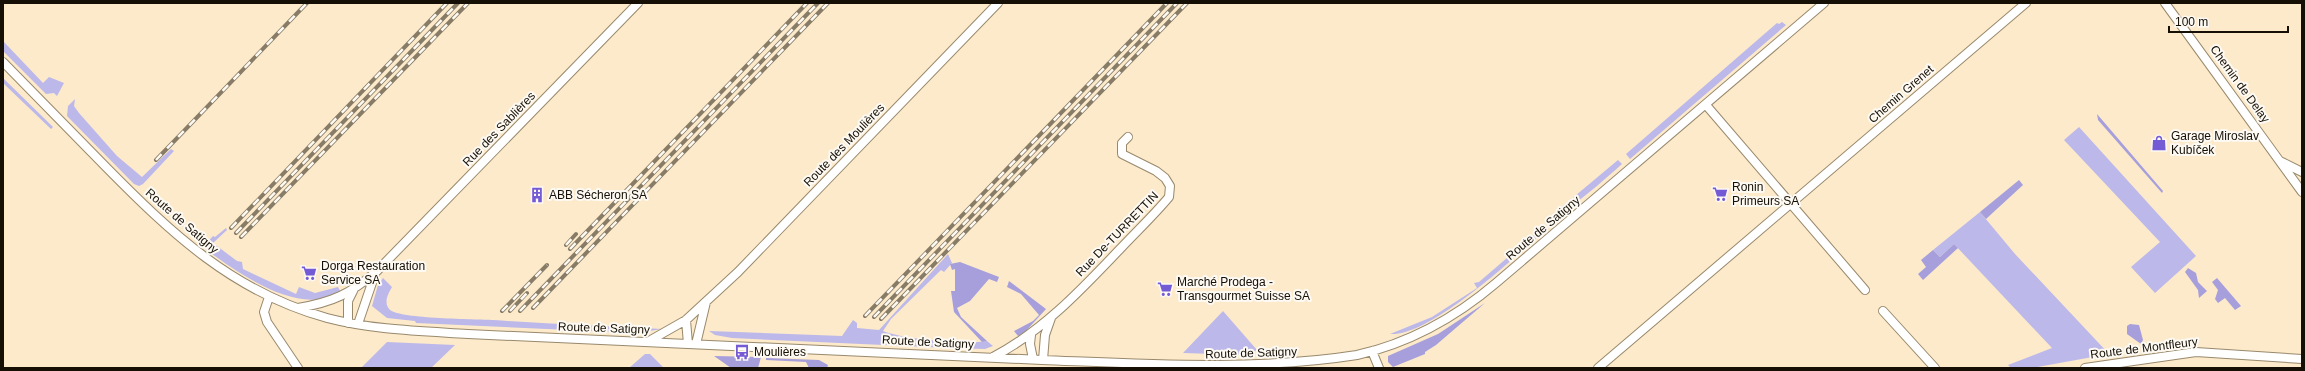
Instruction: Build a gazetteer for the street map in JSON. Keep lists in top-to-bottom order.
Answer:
{
  "streets": {
    "street": [
      "Chemin de Delay",
      "Chemin Grenet",
      "Rue des Sablières",
      "Route des Moulières",
      "Route de Satigny",
      "Rue De-TURRETTIN",
      "Route de Montfleury"
    ]
  },
  "crossings": [
    ["Rue des Sablières", "Route de Satigny"],
    ["Route de Satigny", "Rue De-TURRETTIN"]
  ],
  "places": {
    "shop": ["Garage Miroslav Kubíček"],
    "supermarket": ["Ronin Primeurs SA", "Dorga Restauration Service SA", "Marché Prodega - Transgourmet Suisse SA"],
    "building": ["ABB Sécheron SA"],
    "bus stop": ["Moulières"]
  },
  "scale_bar": "100 m"
}
